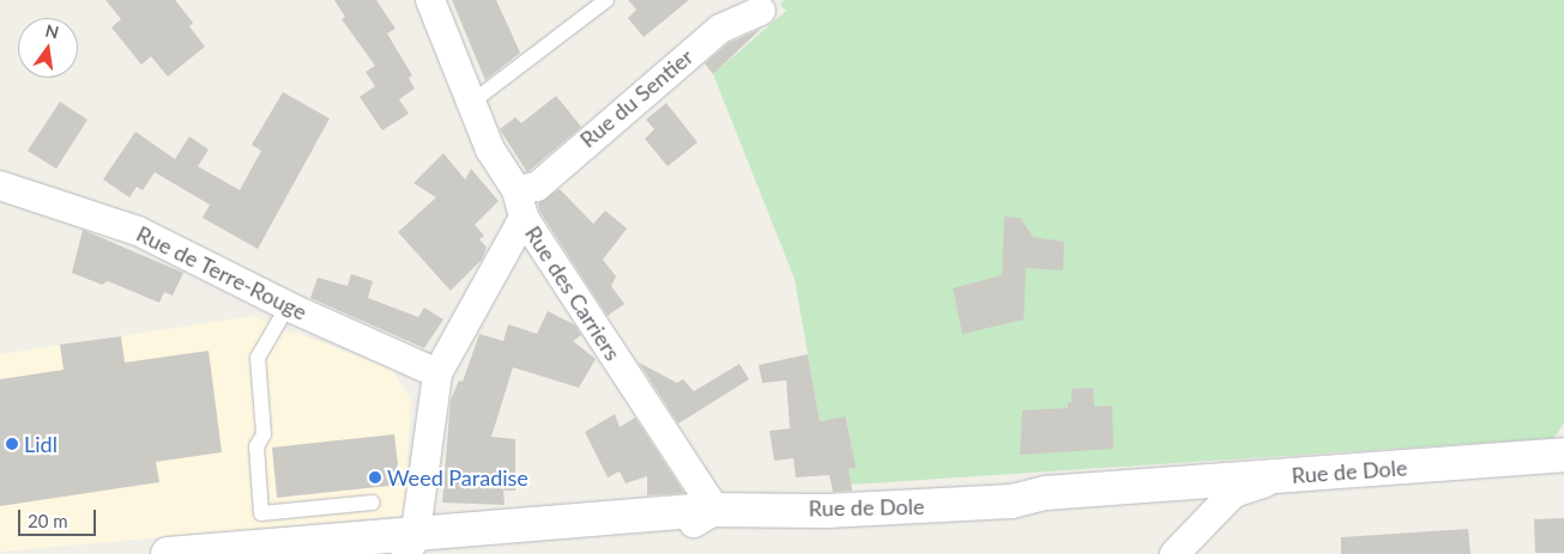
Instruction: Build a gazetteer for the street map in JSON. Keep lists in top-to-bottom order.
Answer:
{
  "streets": {
    "main road": ["Rue de Dole"],
    "street": ["Rue du Sentier", "Rue de Terre-Rouge", "Rue des Carriers"]
  },
  "crossings": [
    ["Rue du Sentier", "Rue des Carriers"],
    ["Rue des Carriers", "Rue de Dole"]
  ],
  "places": ["Lidl", "Weed Paradise"],
  "scale_bar": "20 m",
  "north": "top"
}
